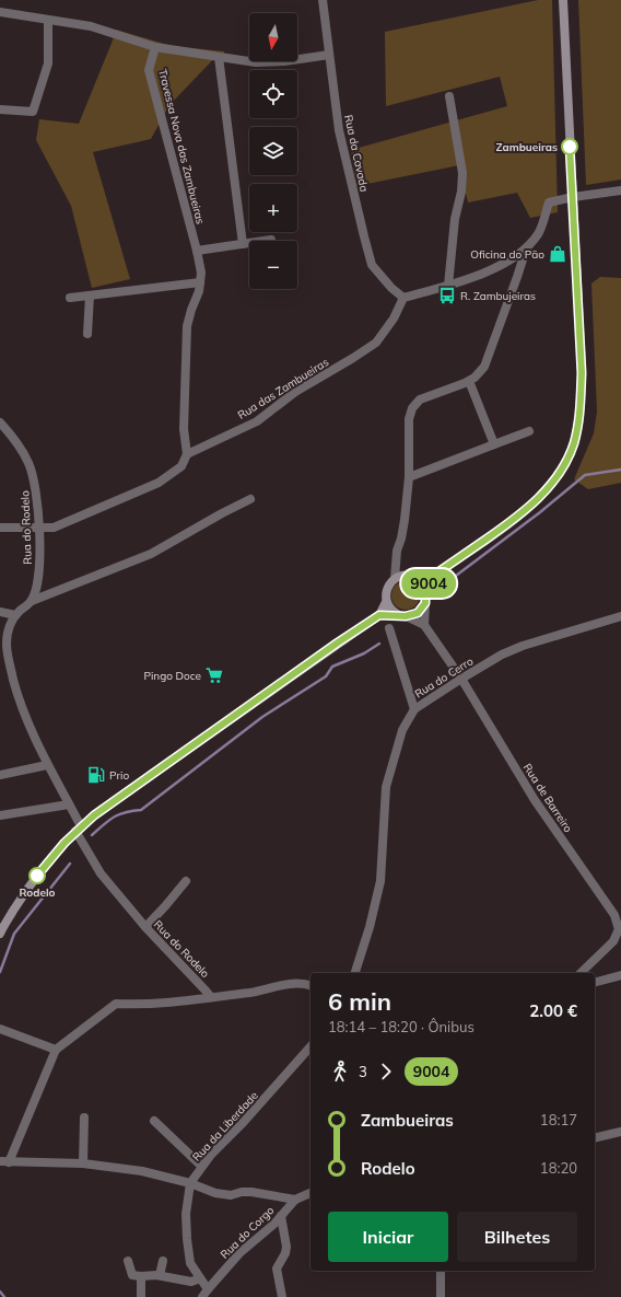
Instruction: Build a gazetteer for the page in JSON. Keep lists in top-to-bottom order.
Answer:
{
  "streets": {
    "street": [
      "Travessa Nova das Zambueiras",
      "Rua da Cavada",
      "Rua das Zambueiras",
      "Rua do Rodelo",
      "Rua do Cerro",
      "Rua de Barreiro",
      "Rua da Liberdade",
      "Rua do Corgo"
    ]
  },
  "crossings": [
    ["Rua da Cavada", "Rua das Zambueiras"],
    ["Rua das Zambueiras", "Rua do Rodelo"],
    ["Rua do Cerro", "Rua de Barreiro"]
  ],
  "places": {
    "other": ["Zambueiras", "Rodelo"],
    "shop": ["Oficina do Pão"],
    "bus stop": ["R. Zambujeiras"],
    "supermarket": ["Pingo Doce"],
    "fuel station": ["Prio"]
  },
  "lines": ["bus line 9004"],
  "north": "bottom",
  "page": {
    "on_map": "9004",
    "map_buttons": ["+", "−"],
    "heading": ["6 min", "18:14 – 18:20 · Ônibus", "2.00 €"],
    "legs": ["3", "9004"],
    "list": [
      {
        "name": "Zambueiras",
        "value": "18:17"
      },
      {
        "name": "Rodelo",
        "value": "18:20"
      }
    ],
    "buttons": ["Iniciar", "Bilhetes"]
  }
}
